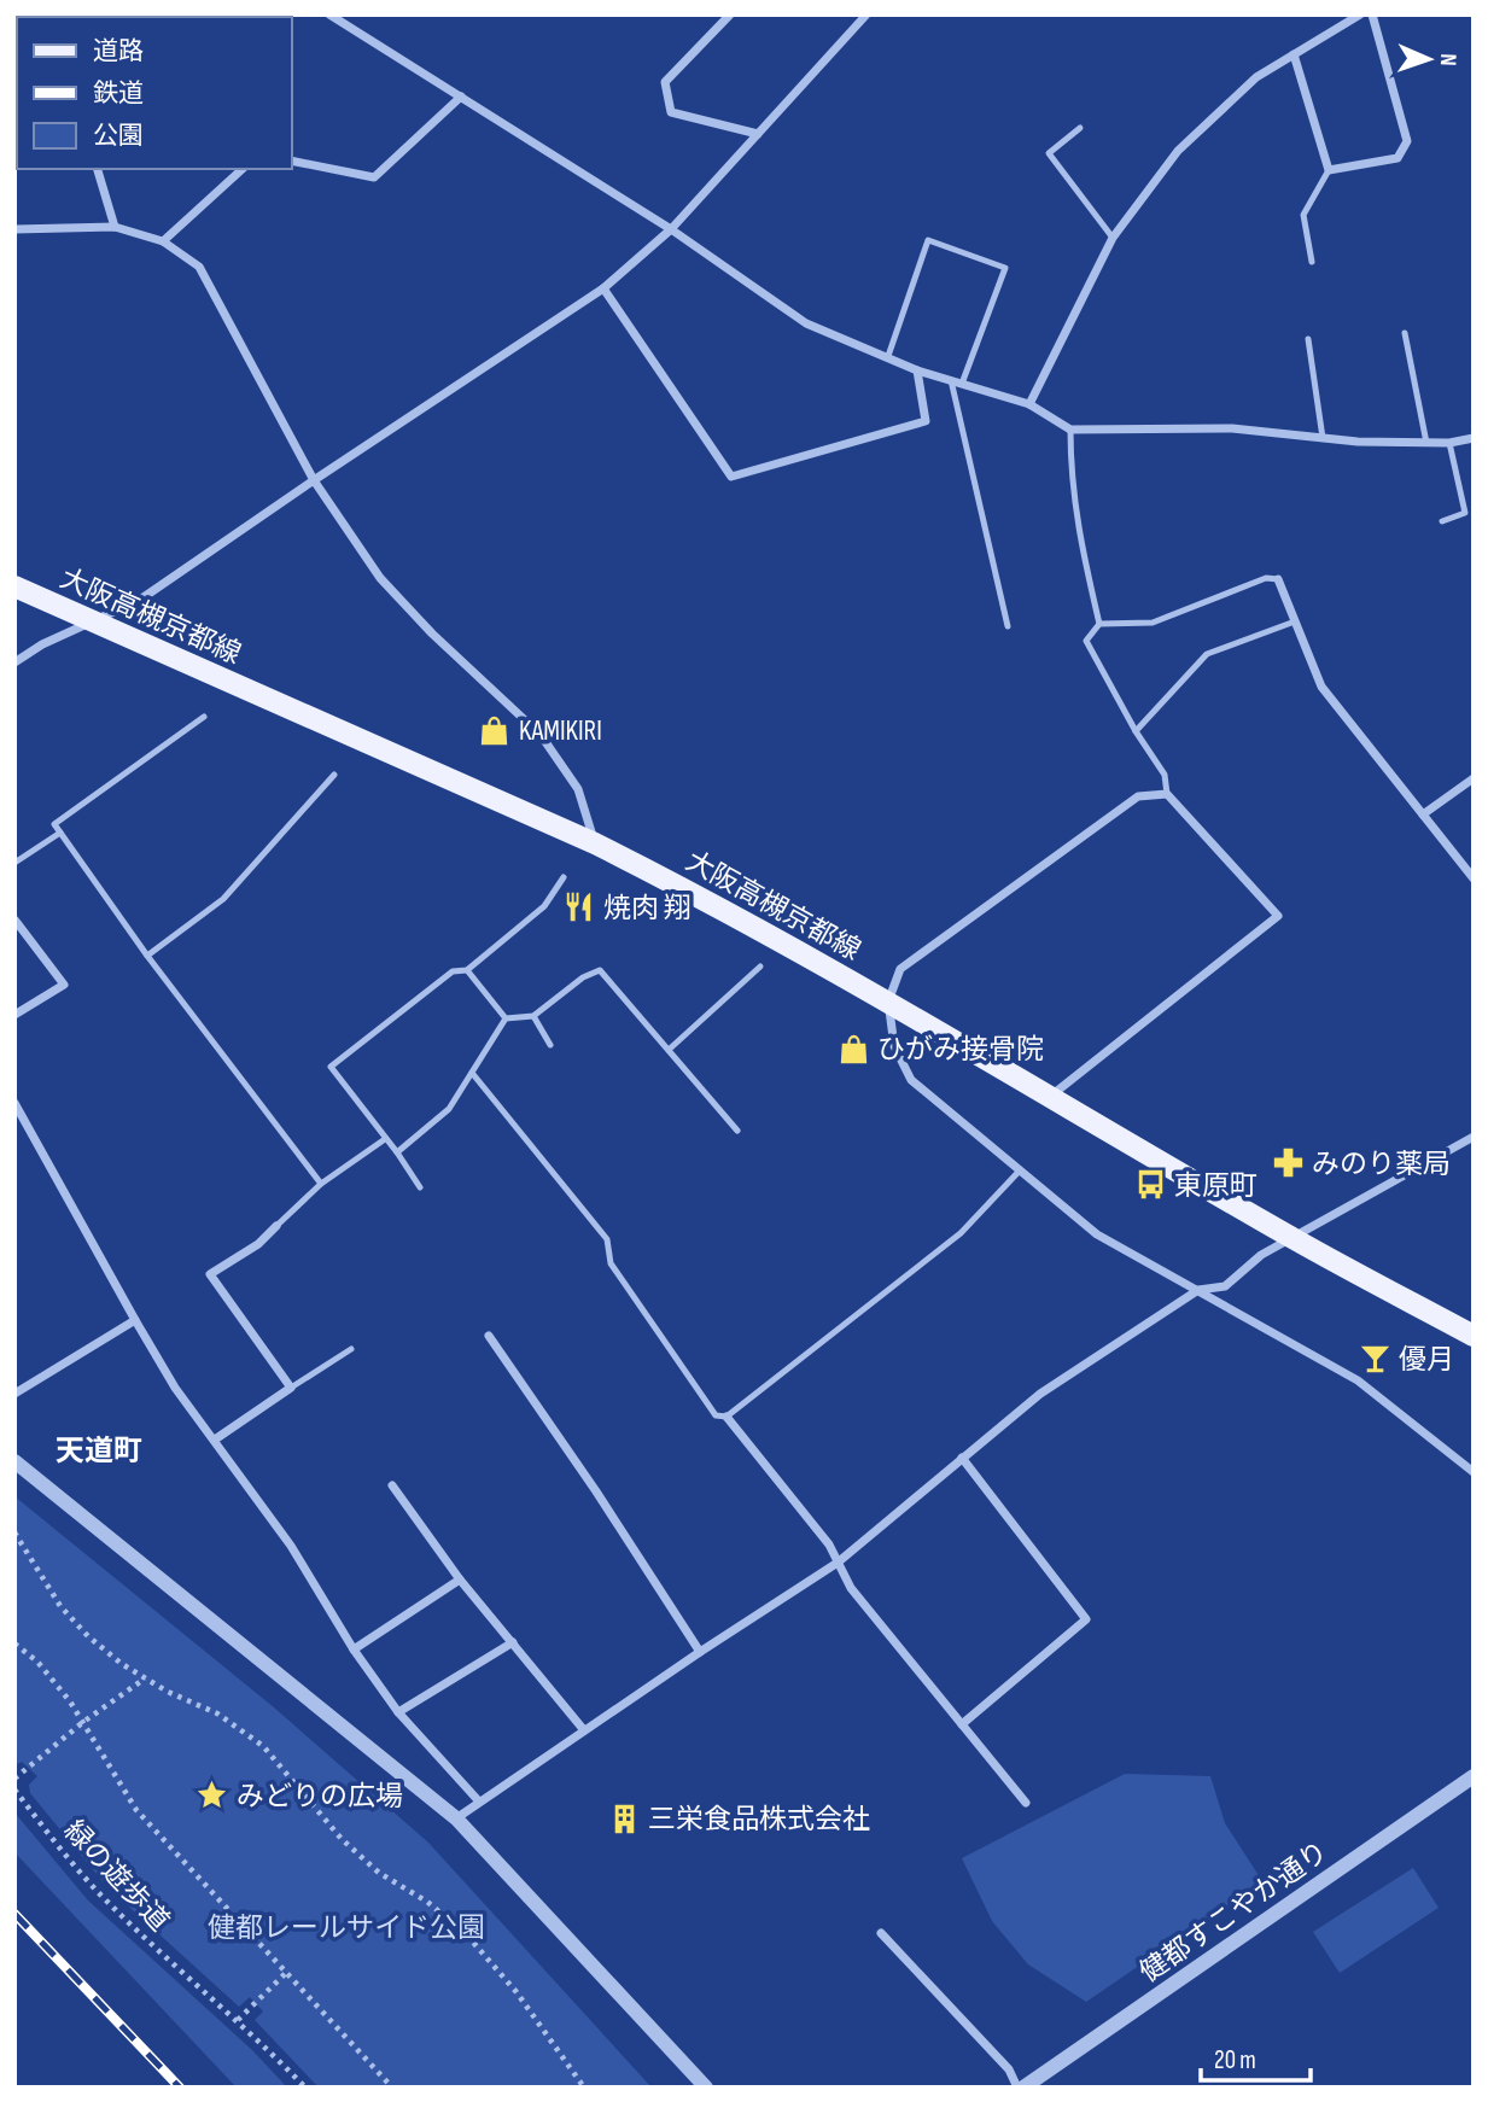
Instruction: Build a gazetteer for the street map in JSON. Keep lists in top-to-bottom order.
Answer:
{
  "streets": {
    "main road": ["大阪高槻京都線"],
    "street": ["健都すこやか通り"],
    "path": ["緑の遊歩道"]
  },
  "districts": ["天道町"],
  "parks": ["健都レールサイド公園"],
  "places": {
    "shop": ["KAMIKIRI", "ひがみ接骨院"],
    "restaurant": ["焼肉 翔"],
    "pharmacy": ["みのり薬局"],
    "bus stop": ["東原町"],
    "bar": ["優月"],
    "place": ["みどりの広場"],
    "building": ["三栄食品株式会社"]
  },
  "legend": ["道路", "鉄道", "公園"],
  "scale_bar": "20 m",
  "north": "right"
}
